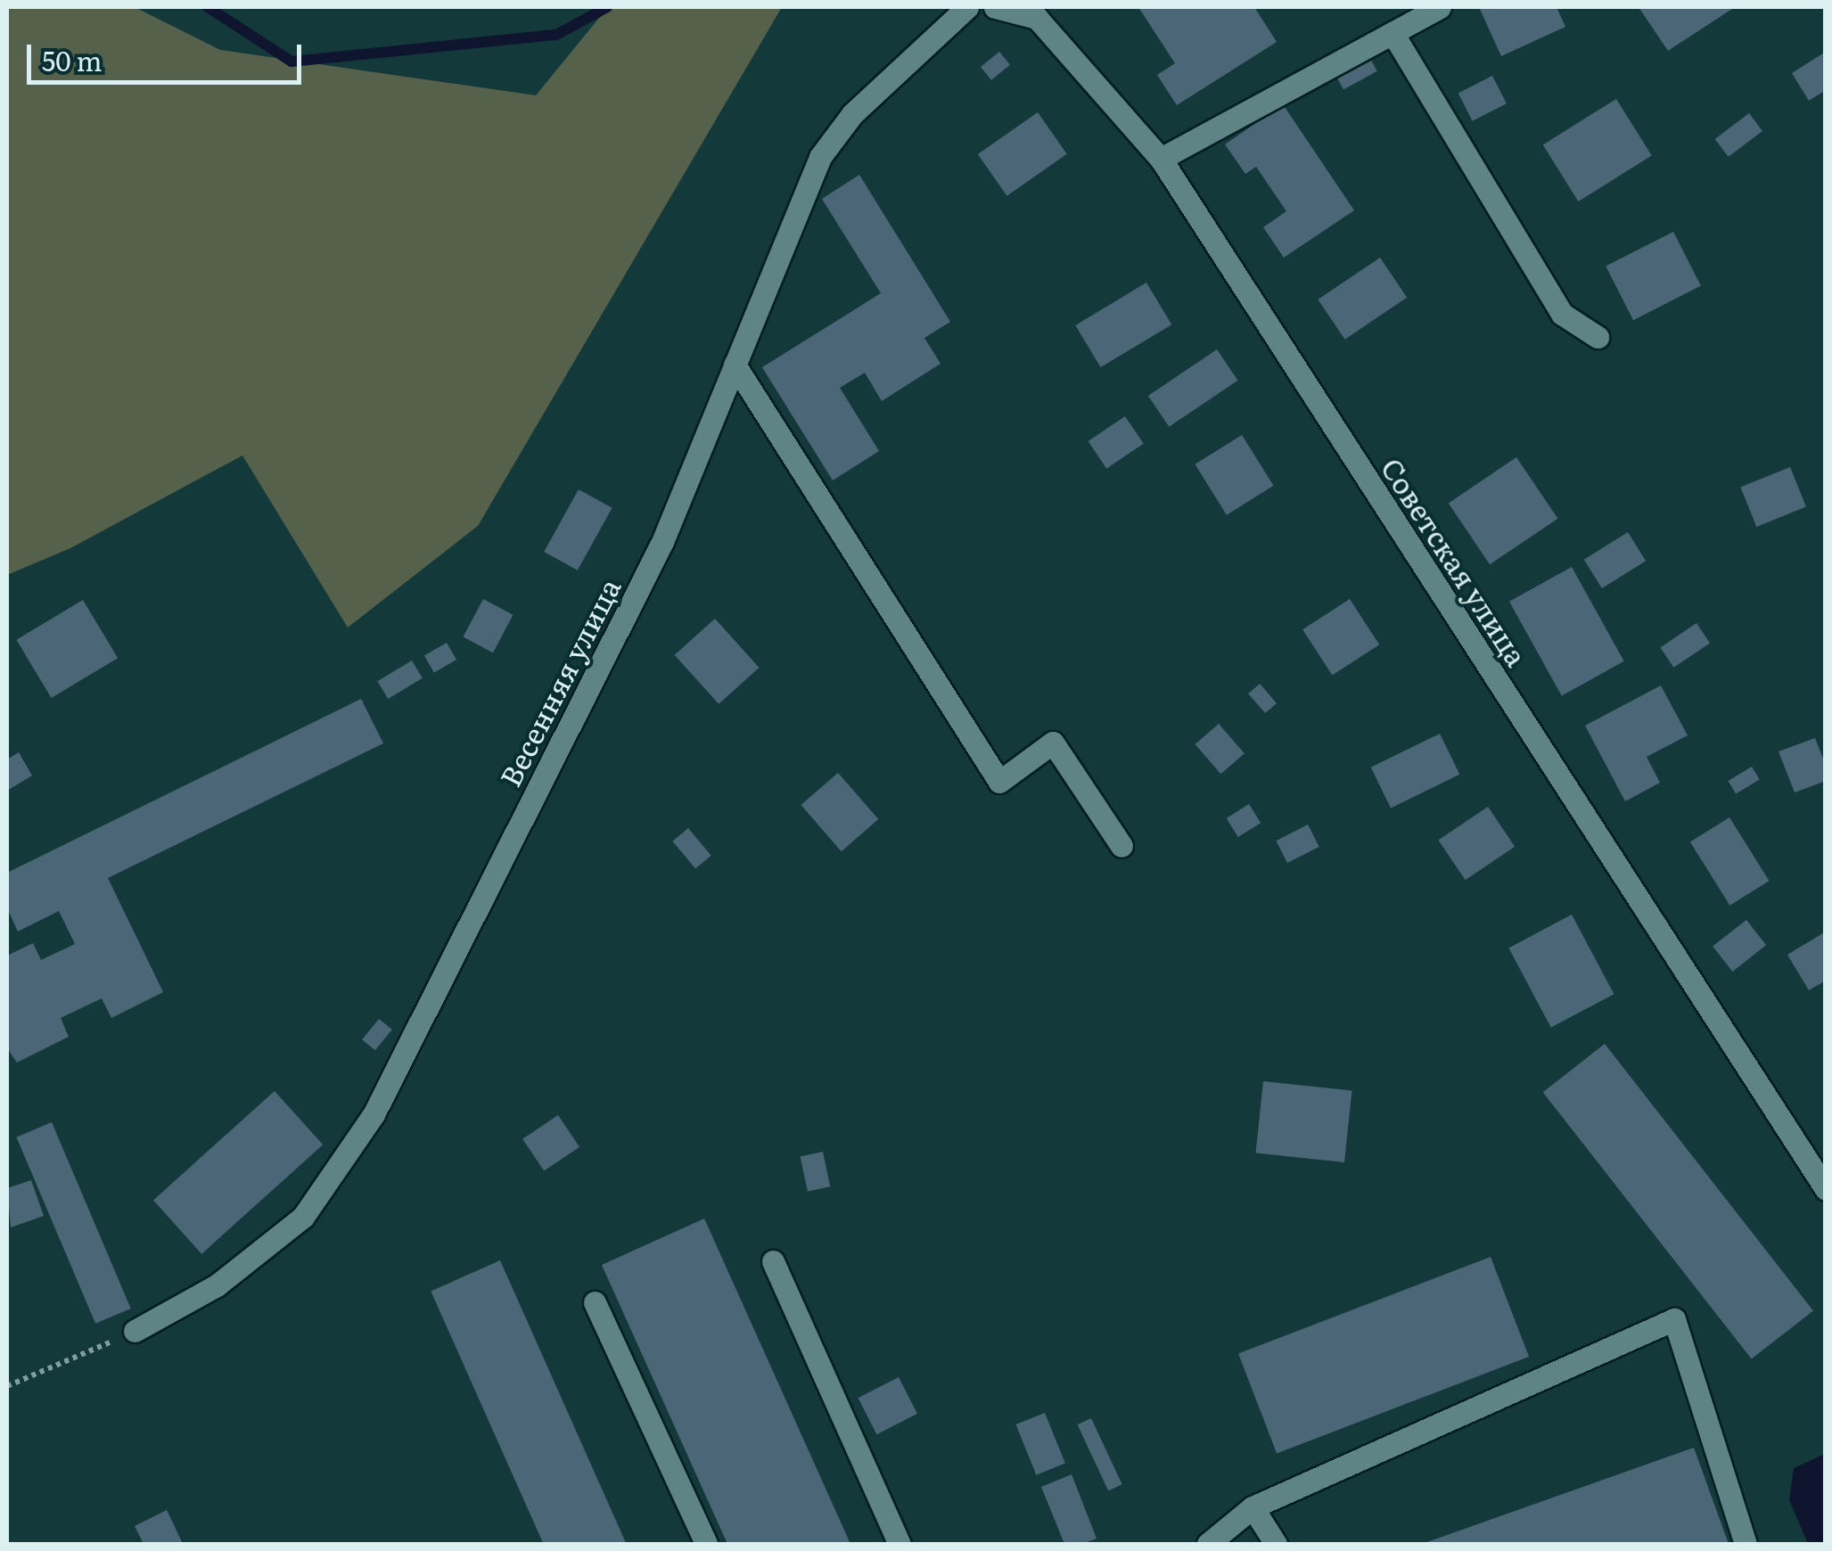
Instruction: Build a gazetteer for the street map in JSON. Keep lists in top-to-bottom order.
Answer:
{
  "streets": {
    "street": ["Советская улица", "Весенняя улица"]
  },
  "scale_bar": "50 m"
}
